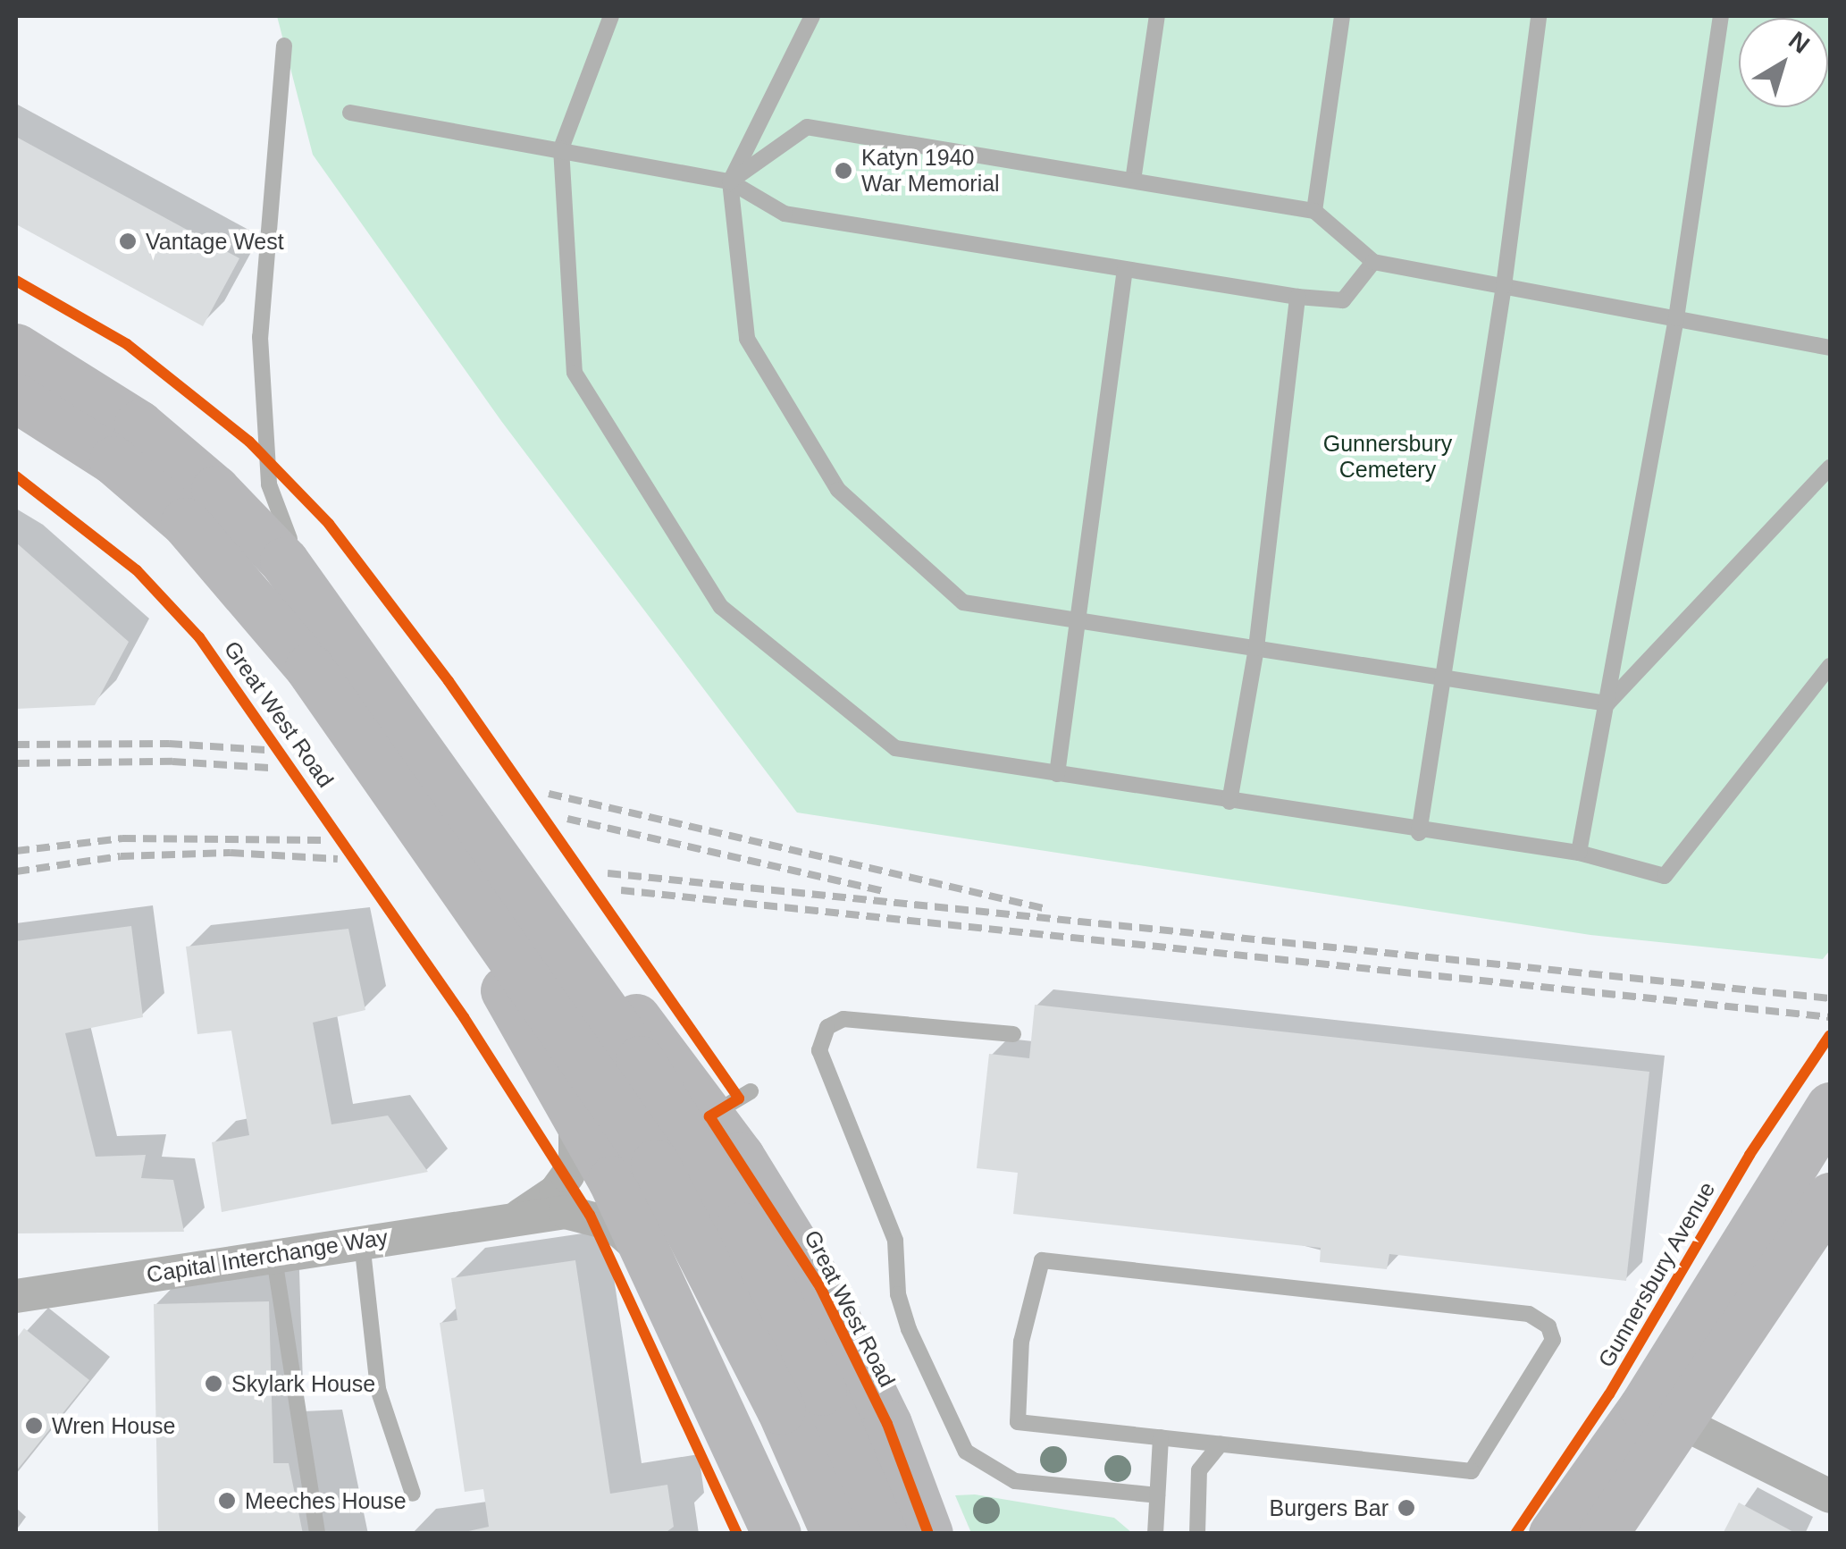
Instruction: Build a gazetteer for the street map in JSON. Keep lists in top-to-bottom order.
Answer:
{
  "streets": {
    "highway": ["Great West Road"],
    "street": ["Capital Interchange Way"],
    "cycle path": ["Gunnersbury Avenue"]
  },
  "crossings": [
    ["Great West Road", "Capital Interchange Way"]
  ],
  "parks": ["Gunnersbury Cemetery"],
  "places": [
    "Katyn 1940 War Memorial",
    "Vantage West",
    "Skylark House",
    "Wren House",
    "Meeches House",
    "Burgers Bar"
  ],
  "north": "top right"
}
